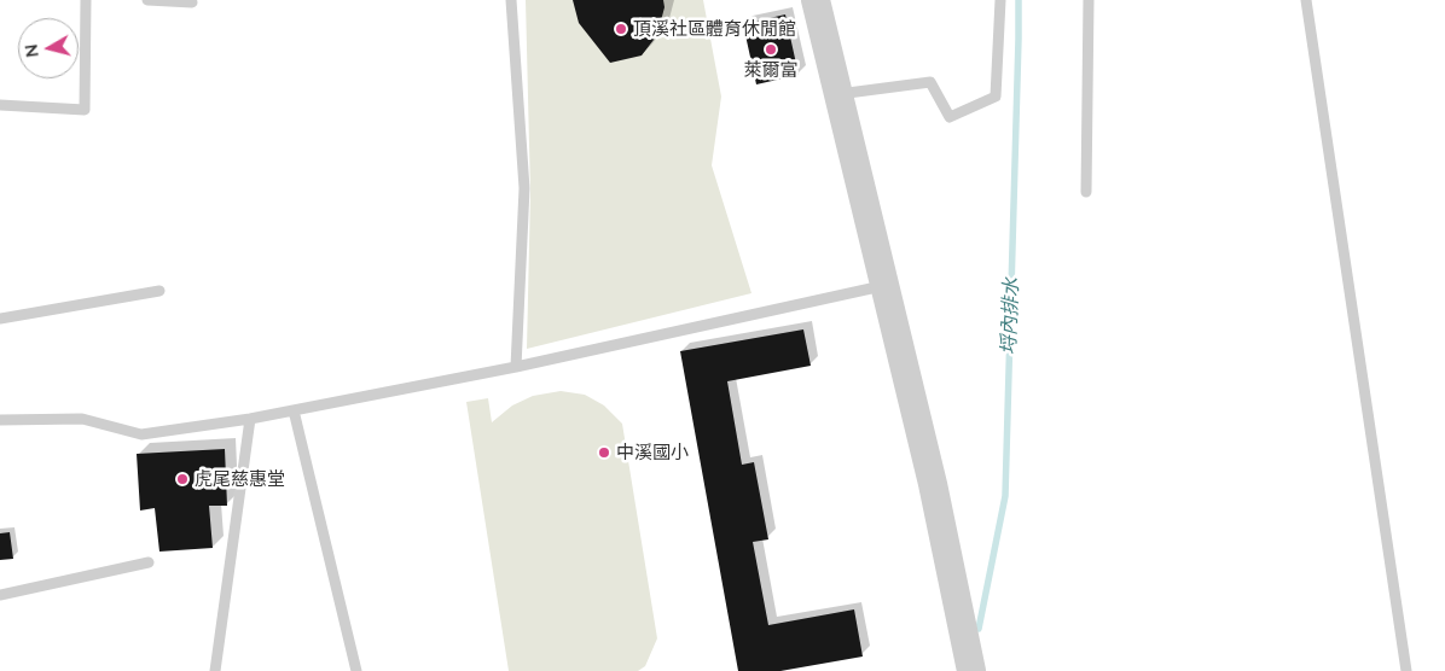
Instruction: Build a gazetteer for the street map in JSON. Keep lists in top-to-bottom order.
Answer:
{
  "water": ["埒內排水"],
  "places": [
    "頂溪社區體育休閒館",
    "萊爾富",
    "中溪國小",
    "虎尾慈惠堂"
  ],
  "north": "left"
}
